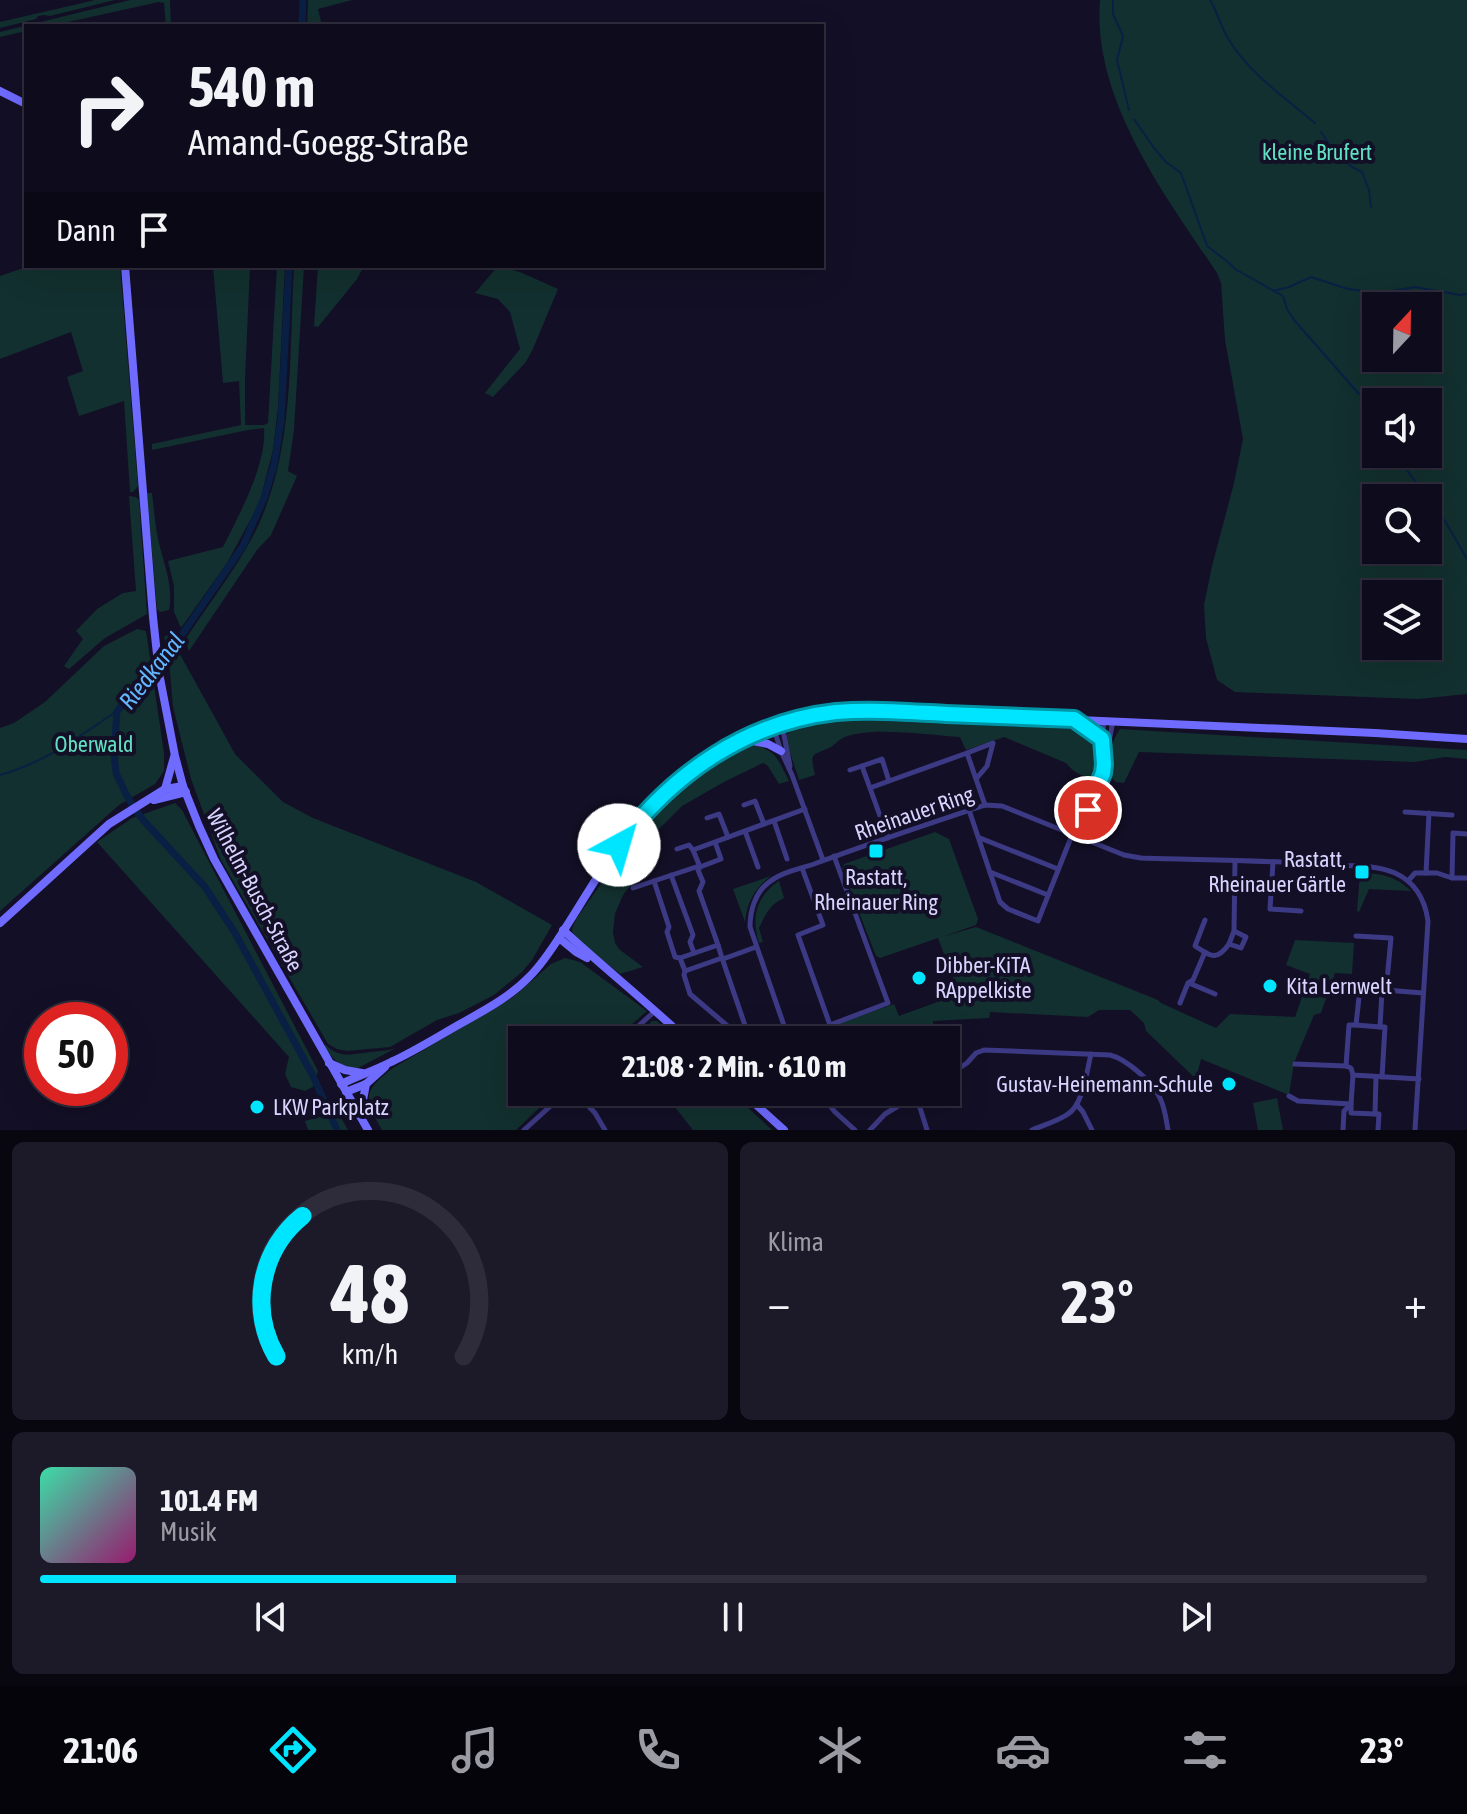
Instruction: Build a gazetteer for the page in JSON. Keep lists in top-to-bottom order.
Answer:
{
  "streets": {
    "main road": ["Wilhelm-Busch-Straße"],
    "street": ["Rheinauer Ring"]
  },
  "water": ["Riedkanal"],
  "parks": ["kleine Brufert", "Oberwald"],
  "places": {
    "transit": ["Rastatt, Rheinauer Ring", "Rastatt, Rheinauer Gärtle"],
    "other": [
      "Dibber-KiTA RAppelkiste",
      "Kita Lernwelt",
      "Gustav-Heinemann-Schule",
      "LKW Parkplatz"
    ]
  },
  "north": "top",
  "page": {
    "turn": ["540 m", "Amand-Goegg-Straße"],
    "then": "Dann",
    "limit": "50",
    "trip": "21:08 · 2 Min. · 610 m",
    "tile": "Klima",
    "heat": ["−", "23°", "+"],
    "song": ["101.4 FM", "Musik"],
    "tabs": ["21:06", "23°"],
    "gauge": ["48", "km/h"]
  }
}
